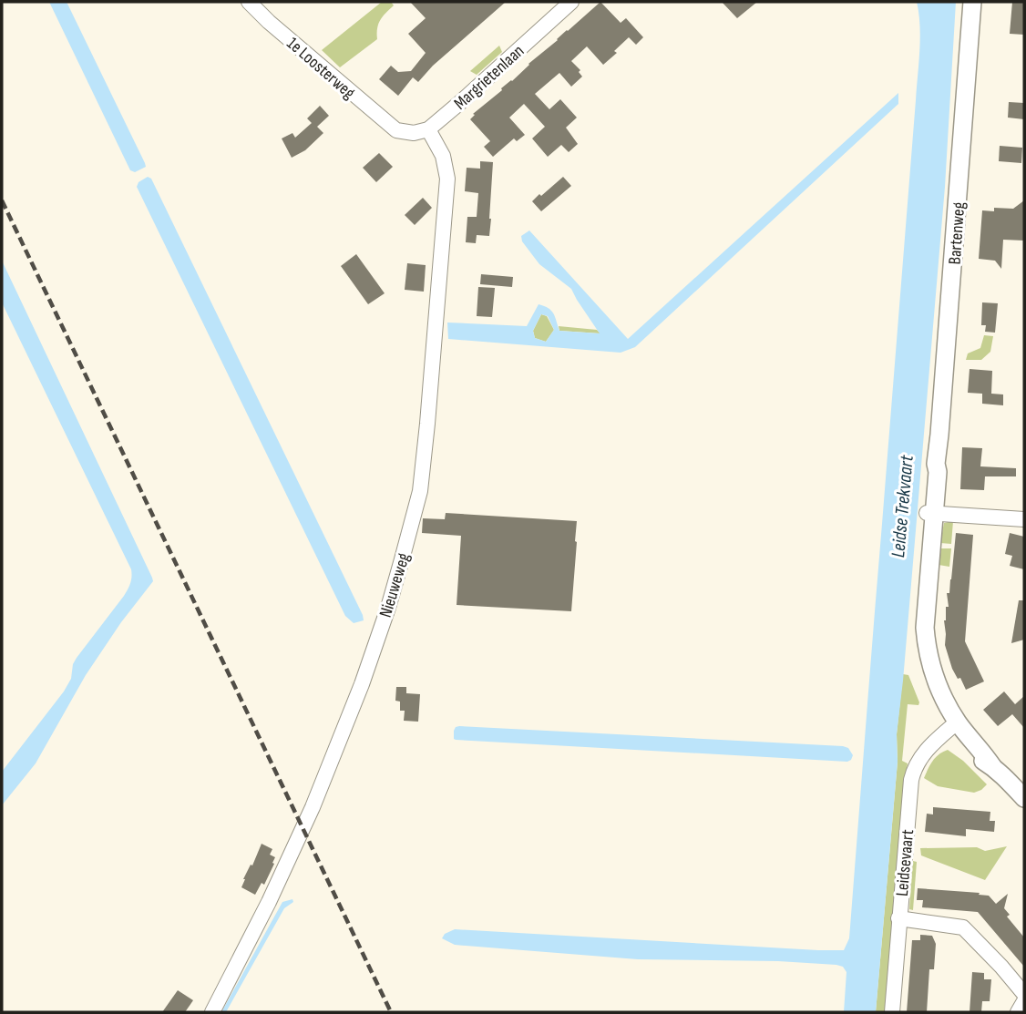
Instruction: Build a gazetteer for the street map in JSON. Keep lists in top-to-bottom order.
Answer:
{
  "streets": {
    "main road": ["Bartenweg"],
    "street": [
      "1e Loosterweg",
      "Margrietenlaan",
      "Nieuweweg",
      "Leidsevaart"
    ]
  },
  "crossings": [
    ["1e Loosterweg", "Margrietenlaan"],
    ["1e Loosterweg", "Nieuweweg"],
    ["Margrietenlaan", "Nieuweweg"]
  ],
  "water": ["Leidse Trekvaart"]
}
